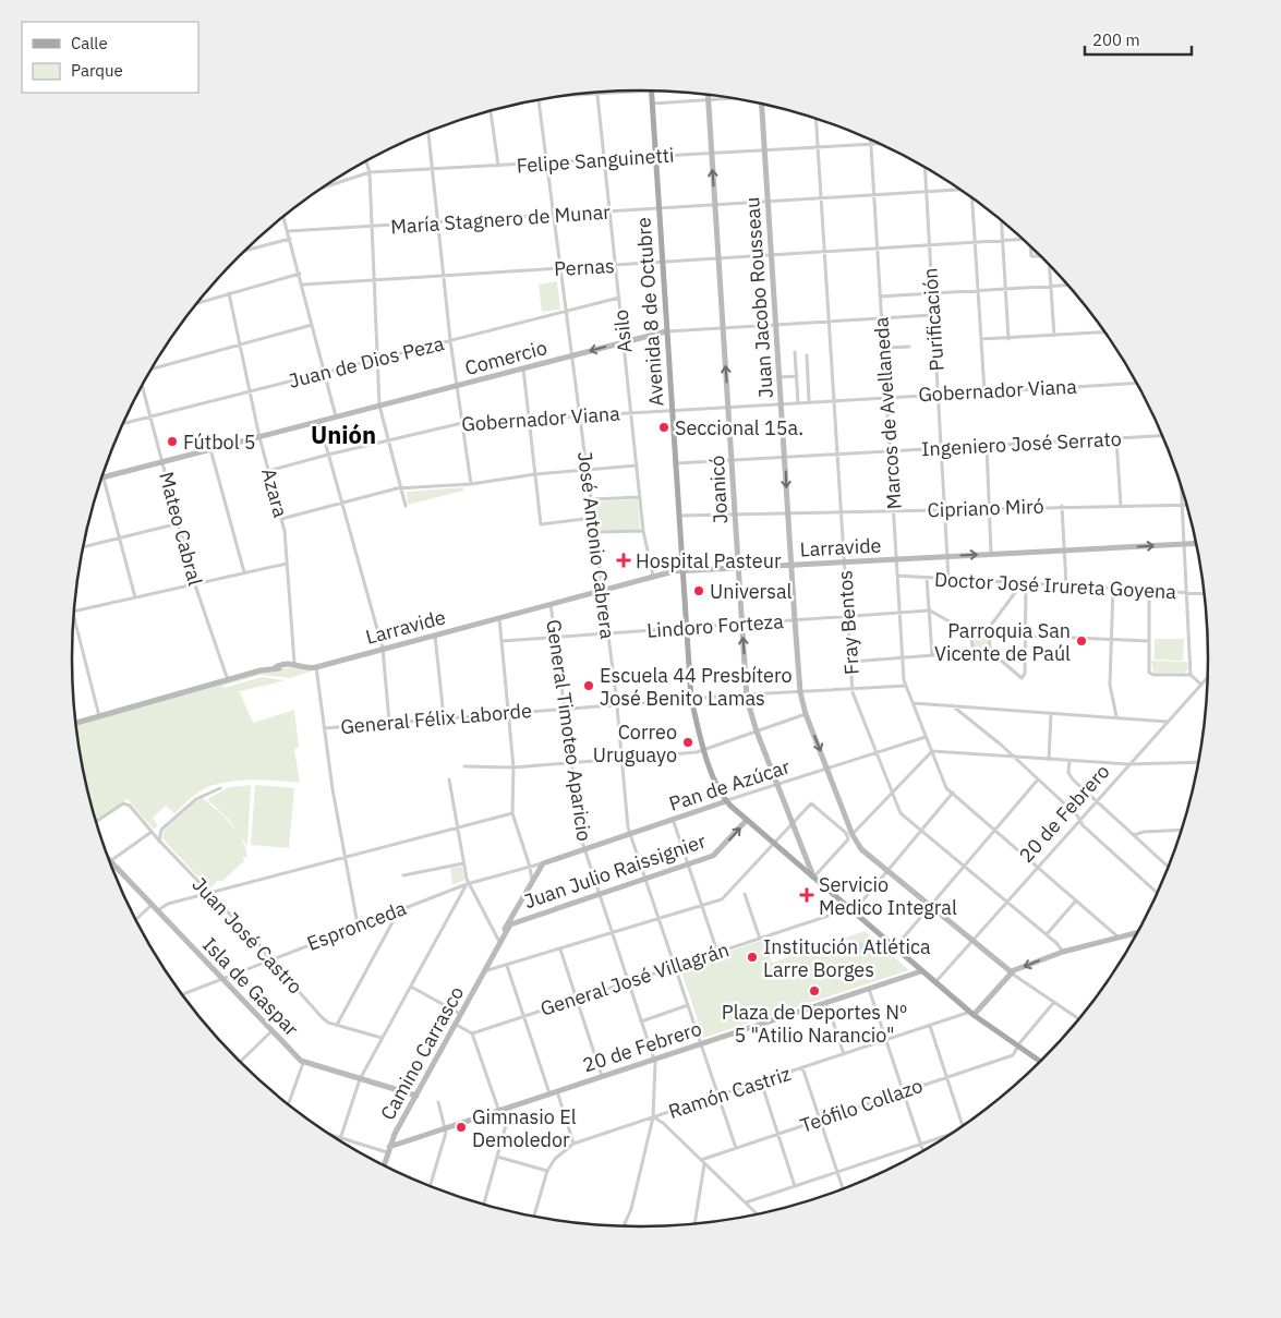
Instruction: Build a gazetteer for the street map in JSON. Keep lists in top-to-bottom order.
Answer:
{
  "streets": {
    "main road": ["Avenida 8 de Octubre"],
    "street": [
      "Felipe Sanguinetti",
      "María Stagnero de Munar",
      "Pernas",
      "Juan Jacobo Rousseau",
      "Purificación",
      "Asilo",
      "Comercio",
      "Juan de Dios Peza",
      "Gobernador Viana",
      "Marcos de Avellaneda",
      "Ingeniero José Serrato",
      "Joanicó",
      "Azara",
      "Cipriano Miró",
      "Mateo Cabral",
      "José Antonio Cabrera",
      "Larravide",
      "Doctor José Irureta Goyena",
      "Fray Bentos",
      "Lindoro Forteza",
      "General Félix Laborde",
      "General Timoteo Aparicio",
      "Pan de Azúcar",
      "20 de Febrero",
      "Juan Julio Raissignier",
      "Espronceda",
      "Juan José Castro",
      "General José Villagrán",
      "Isla de Gaspar",
      "Camino Carrasco",
      "Ramón Castriz",
      "Teófilo Collazo"
    ]
  },
  "crossings": [
    ["Felipe Sanguinetti", "Juan Jacobo Rousseau"],
    ["Felipe Sanguinetti", "Avenida 8 de Octubre"],
    ["Felipe Sanguinetti", "Asilo"],
    ["Felipe Sanguinetti", "Marcos de Avellaneda"],
    ["Felipe Sanguinetti", "Joanicó"],
    ["Felipe Sanguinetti", "José Antonio Cabrera"],
    ["Felipe Sanguinetti", "Fray Bentos"],
    ["María Stagnero de Munar", "Juan Jacobo Rousseau"],
    ["María Stagnero de Munar", "Avenida 8 de Octubre"],
    ["María Stagnero de Munar", "Purificación"],
    ["María Stagnero de Munar", "Asilo"],
    ["María Stagnero de Munar", "Marcos de Avellaneda"],
    ["María Stagnero de Munar", "Joanicó"],
    ["María Stagnero de Munar", "José Antonio Cabrera"],
    ["María Stagnero de Munar", "Fray Bentos"],
    ["Pernas", "Juan Jacobo Rousseau"],
    ["Pernas", "Avenida 8 de Octubre"],
    ["Pernas", "Purificación"],
    ["Pernas", "Asilo"],
    ["Pernas", "Marcos de Avellaneda"],
    ["Pernas", "Joanicó"],
    ["Pernas", "José Antonio Cabrera"],
    ["Pernas", "Fray Bentos"],
    ["Juan Jacobo Rousseau", "Comercio"],
    ["Juan Jacobo Rousseau", "Gobernador Viana"],
    ["Juan Jacobo Rousseau", "Ingeniero José Serrato"],
    ["Juan Jacobo Rousseau", "Cipriano Miró"],
    ["Juan Jacobo Rousseau", "Larravide"],
    ["Juan Jacobo Rousseau", "Lindoro Forteza"],
    ["Juan Jacobo Rousseau", "General Félix Laborde"],
    ["Juan Jacobo Rousseau", "Pan de Azúcar"],
    ["Juan Jacobo Rousseau", "20 de Febrero"],
    ["Avenida 8 de Octubre", "Comercio"],
    ["Avenida 8 de Octubre", "Gobernador Viana"],
    ["Avenida 8 de Octubre", "Ingeniero José Serrato"],
    ["Avenida 8 de Octubre", "Joanicó"],
    ["Avenida 8 de Octubre", "Cipriano Miró"],
    ["Avenida 8 de Octubre", "Larravide"],
    ["Avenida 8 de Octubre", "Lindoro Forteza"],
    ["Avenida 8 de Octubre", "General Félix Laborde"],
    ["Avenida 8 de Octubre", "Pan de Azúcar"],
    ["Avenida 8 de Octubre", "20 de Febrero"],
    ["Avenida 8 de Octubre", "Juan Julio Raissignier"],
    ["Avenida 8 de Octubre", "General José Villagrán"],
    ["Avenida 8 de Octubre", "Ramón Castriz"],
    ["Avenida 8 de Octubre", "Teófilo Collazo"],
    ["Purificación", "Comercio"],
    ["Purificación", "Gobernador Viana"],
    ["Purificación", "Ingeniero José Serrato"],
    ["Purificación", "Cipriano Miró"],
    ["Purificación", "Larravide"],
    ["Purificación", "Doctor José Irureta Goyena"],
    ["Asilo", "Comercio"],
    ["Asilo", "Juan de Dios Peza"],
    ["Asilo", "Gobernador Viana"],
    ["Asilo", "Larravide"],
    ["Comercio", "Marcos de Avellaneda"],
    ["Comercio", "Joanicó"],
    ["Comercio", "Azara"],
    ["Comercio", "Mateo Cabral"],
    ["Comercio", "José Antonio Cabrera"],
    ["Comercio", "Fray Bentos"],
    ["Juan de Dios Peza", "Azara"],
    ["Juan de Dios Peza", "Mateo Cabral"],
    ["Juan de Dios Peza", "José Antonio Cabrera"],
    ["Gobernador Viana", "Marcos de Avellaneda"],
    ["Gobernador Viana", "Joanicó"],
    ["Gobernador Viana", "Azara"],
    ["Gobernador Viana", "José Antonio Cabrera"],
    ["Gobernador Viana", "Fray Bentos"],
    ["Marcos de Avellaneda", "Ingeniero José Serrato"],
    ["Marcos de Avellaneda", "Cipriano Miró"],
    ["Marcos de Avellaneda", "Larravide"],
    ["Marcos de Avellaneda", "Doctor José Irureta Goyena"],
    ["Marcos de Avellaneda", "Lindoro Forteza"],
    ["Marcos de Avellaneda", "General Félix Laborde"],
    ["Marcos de Avellaneda", "Pan de Azúcar"],
    ["Marcos de Avellaneda", "20 de Febrero"],
    ["Ingeniero José Serrato", "Joanicó"],
    ["Ingeniero José Serrato", "Fray Bentos"],
    ["Joanicó", "Cipriano Miró"],
    ["Joanicó", "Larravide"],
    ["Joanicó", "Lindoro Forteza"],
    ["Joanicó", "General Félix Laborde"],
    ["Joanicó", "Pan de Azúcar"],
    ["Azara", "Larravide"],
    ["Cipriano Miró", "Fray Bentos"],
    ["Mateo Cabral", "Larravide"],
    ["José Antonio Cabrera", "Larravide"],
    ["José Antonio Cabrera", "Lindoro Forteza"],
    ["José Antonio Cabrera", "General Félix Laborde"],
    ["José Antonio Cabrera", "Pan de Azúcar"],
    ["José Antonio Cabrera", "20 de Febrero"],
    ["José Antonio Cabrera", "Juan Julio Raissignier"],
    ["José Antonio Cabrera", "General José Villagrán"],
    ["José Antonio Cabrera", "Ramón Castriz"],
    ["José Antonio Cabrera", "Teófilo Collazo"],
    ["Larravide", "Fray Bentos"],
    ["Larravide", "General Timoteo Aparicio"],
    ["Fray Bentos", "Lindoro Forteza"],
    ["Fray Bentos", "General Félix Laborde"],
    ["Fray Bentos", "Pan de Azúcar"],
    ["Fray Bentos", "20 de Febrero"],
    ["Lindoro Forteza", "General Timoteo Aparicio"],
    ["General Félix Laborde", "General Timoteo Aparicio"],
    ["General Timoteo Aparicio", "Pan de Azúcar"],
    ["General Timoteo Aparicio", "20 de Febrero"],
    ["General Timoteo Aparicio", "Juan Julio Raissignier"],
    ["General Timoteo Aparicio", "General José Villagrán"],
    ["General Timoteo Aparicio", "Ramón Castriz"],
    ["Pan de Azúcar", "Espronceda"],
    ["Pan de Azúcar", "Camino Carrasco"],
    ["20 de Febrero", "Camino Carrasco"],
    ["Juan Julio Raissignier", "Camino Carrasco"],
    ["Espronceda", "Juan José Castro"],
    ["Espronceda", "Isla de Gaspar"],
    ["Espronceda", "Camino Carrasco"],
    ["Isla de Gaspar", "Camino Carrasco"]
  ],
  "districts": ["Unión"],
  "places": {
    "other": [
      "Seccional 15a.",
      "Fútbol 5",
      "Universal",
      "Parroquia San Vicente de Paúl",
      "Escuela 44 Presbítero José Benito Lamas",
      "Correo Uruguayo",
      "Institución Atlética Larre Borges",
      "Plaza de Deportes Nº 5 \"Atilio Narancio\"",
      "Gimnasio El Demoledor"
    ],
    "health": ["Hospital Pasteur", "Servicio Medico Integral"]
  },
  "legend": ["Calle", "Parque"],
  "scale_bar": "200 m"
}
